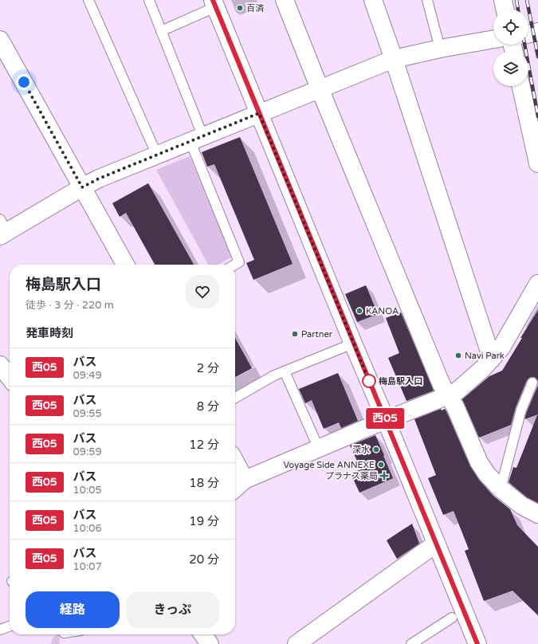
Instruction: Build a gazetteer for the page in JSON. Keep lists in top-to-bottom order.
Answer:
{
  "places": {
    "other": [
      "百済",
      "KANOA",
      "Partner",
      "Navi Park",
      "梅島駅入口",
      "深水",
      "Voyage Side ANNEXE"
    ],
    "health": ["プラナス薬局"]
  },
  "lines": ["bus line 西05"],
  "page": {
    "on_map": "西05",
    "heading": [
      ["梅島駅入口", "徒歩 · 3 分 · 220 m"],
      "発車時刻"
    ],
    "list": [
      {
        "mark": "西05",
        "name": "バス",
        "note": "09:49",
        "value": "2 分"
      },
      {
        "mark": "西05",
        "name": "バス",
        "note": "09:55",
        "value": "8 分"
      },
      {
        "mark": "西05",
        "name": "バス",
        "note": "09:59",
        "value": "12 分"
      },
      {
        "mark": "西05",
        "name": "バス",
        "note": "10:05",
        "value": "18 分"
      },
      {
        "mark": "西05",
        "name": "バス",
        "note": "10:06",
        "value": "19 分"
      },
      {
        "mark": "西05",
        "name": "バス",
        "note": "10:07",
        "value": "20 分"
      }
    ],
    "buttons": ["経路", "きっぷ"]
  }
}
